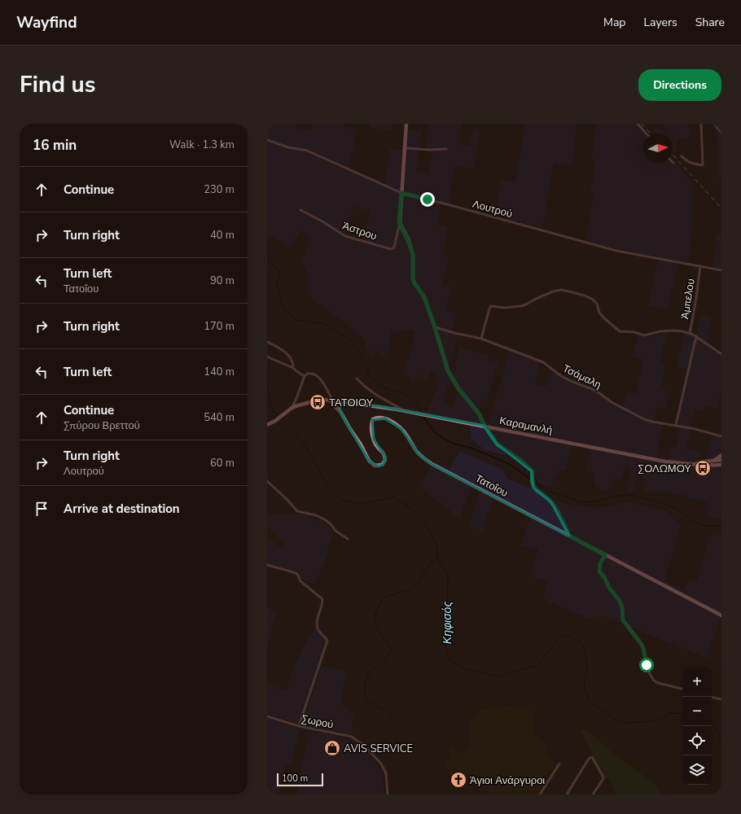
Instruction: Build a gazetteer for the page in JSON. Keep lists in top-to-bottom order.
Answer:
{
  "streets": {
    "street": [
      "Λουτρού",
      "Άστρου",
      "Άμπελου",
      "Τσάμαλη",
      "Καραμανλή",
      "Τατοΐου",
      "Σωρού"
    ]
  },
  "crossings": [
    ["Λουτρού", "Άμπελου"],
    ["Καραμανλή", "Τατοΐου"]
  ],
  "water": ["Κηφισός"],
  "places": {
    "bus stop": ["ΤΑΤΟΙΟΥ", "ΣΟΛΩΜΟΥ"],
    "shop": ["AVIS SERVICE"],
    "church": ["Άγιοι Ανάργυροι"]
  },
  "scale_bar": "100 m",
  "north": "right",
  "page": {
    "header": "Wayfind",
    "nav": ["Map", "Layers", "Share"],
    "title": "Find us",
    "buttons": "Directions",
    "heading": ["16 min", "Walk · 1.3 km"],
    "list": [
      ["Continue", "230 m"],
      ["Turn right", "40 m"],
      ["Turn left", "Τατοΐου", "90 m"],
      ["Turn right", "170 m"],
      ["Turn left", "140 m"],
      ["Continue", "Σπύρου Βρεττού", "540 m"],
      ["Turn right", "Λουτρού", "60 m"],
      "Arrive at destination"
    ],
    "map_buttons": ["+", "−"],
    "scale": "100 m"
  }
}
